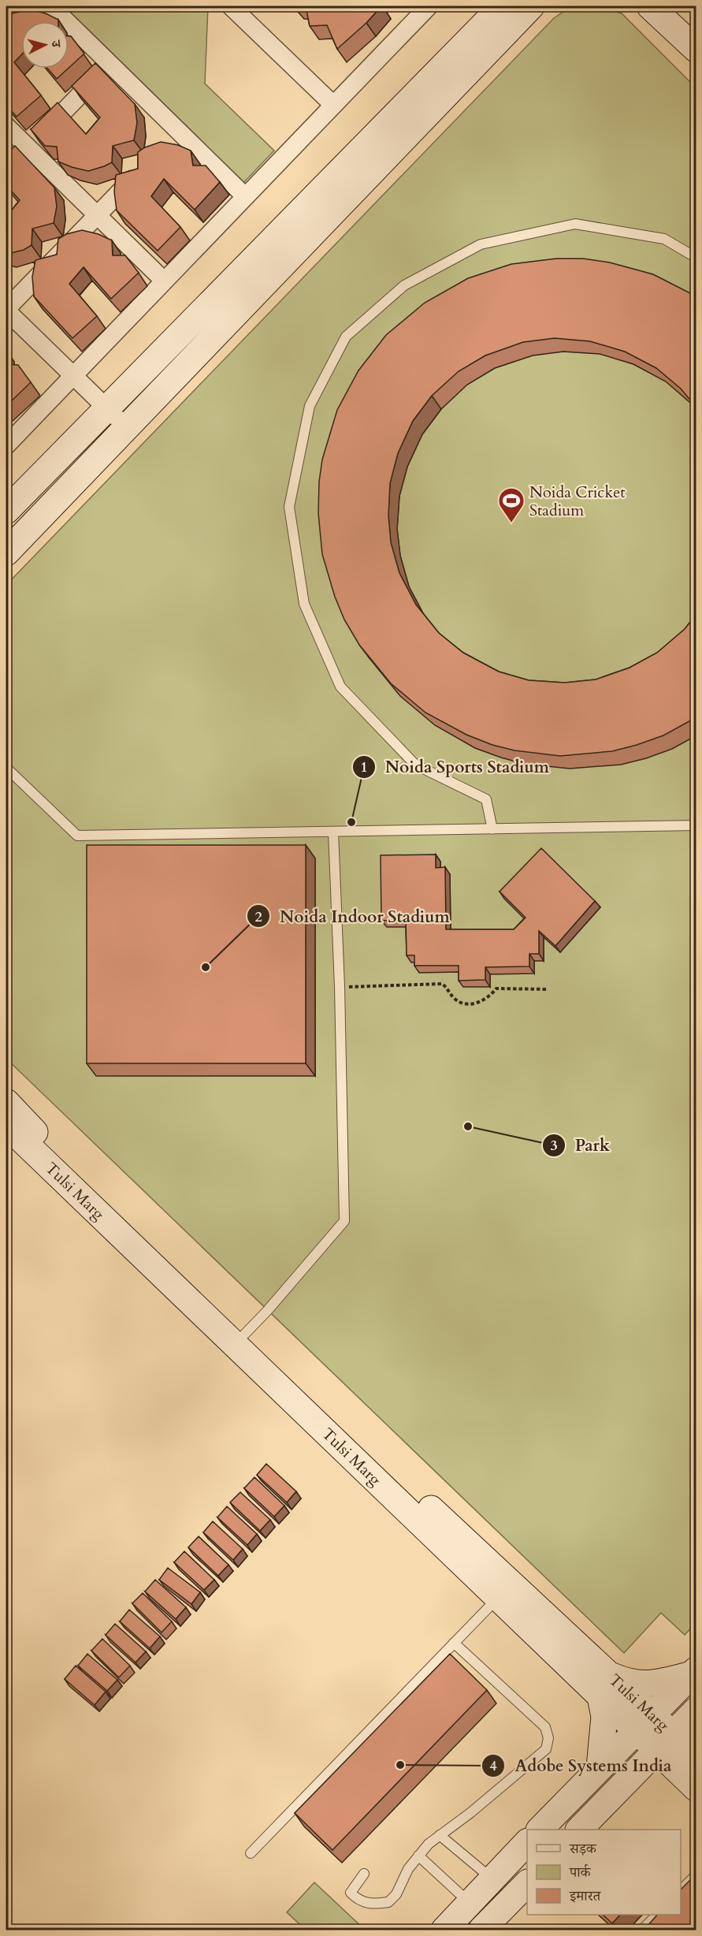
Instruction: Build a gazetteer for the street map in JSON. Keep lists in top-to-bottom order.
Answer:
{
  "streets": {
    "street": ["Tulsi Marg"]
  },
  "places": {
    "sports": ["Noida Cricket Stadium"],
    "other": [
      "Noida Sports Stadium",
      "Noida Indoor Stadium",
      "Park",
      "Adobe Systems India"
    ]
  },
  "legend": ["सड़क", "पार्क", "इमारत"],
  "north": "right"
}
